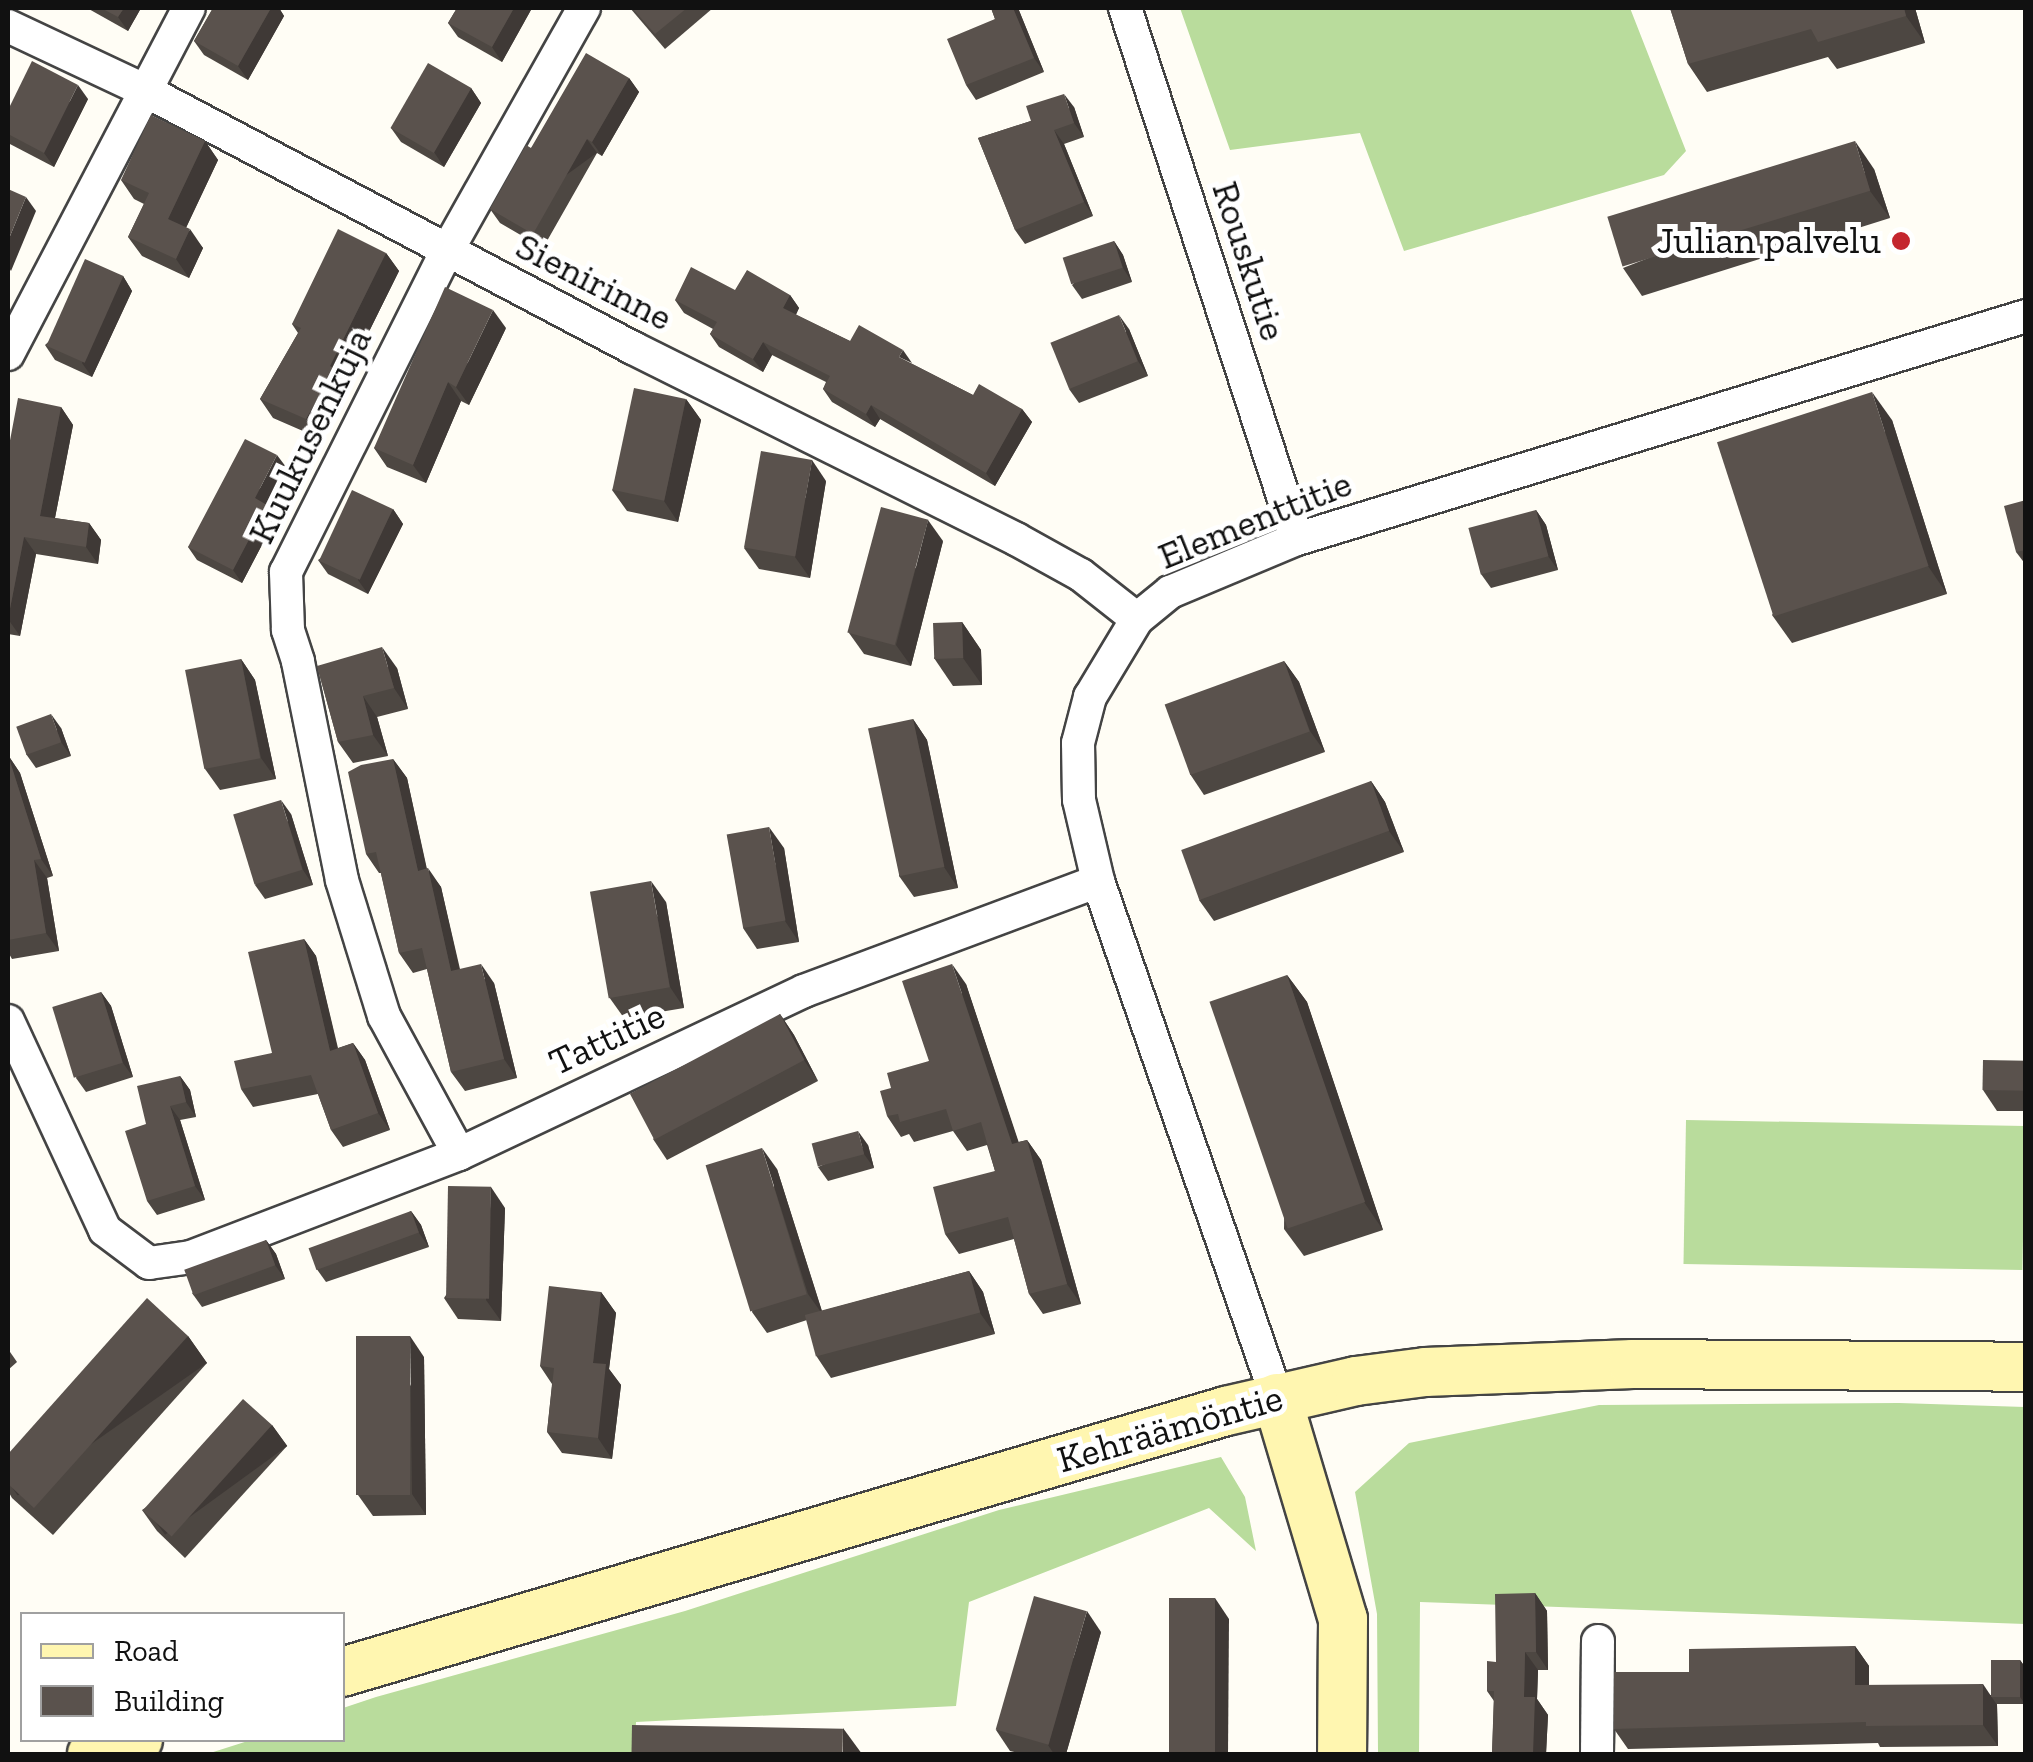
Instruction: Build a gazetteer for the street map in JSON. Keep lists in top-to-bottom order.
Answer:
{
  "streets": {
    "street": [
      "Rouskutie",
      "Sienirinne",
      "Kuukusenkuja",
      "Elementtitie",
      "Tattitie",
      "Kehräämöntie"
    ]
  },
  "crossings": [
    ["Rouskutie", "Elementtitie"],
    ["Sienirinne", "Kuukusenkuja"],
    ["Sienirinne", "Elementtitie"],
    ["Kuukusenkuja", "Tattitie"],
    ["Elementtitie", "Tattitie"],
    ["Elementtitie", "Kehräämöntie"]
  ],
  "places": ["Julian palvelu"],
  "legend": ["Road", "Building"]
}
